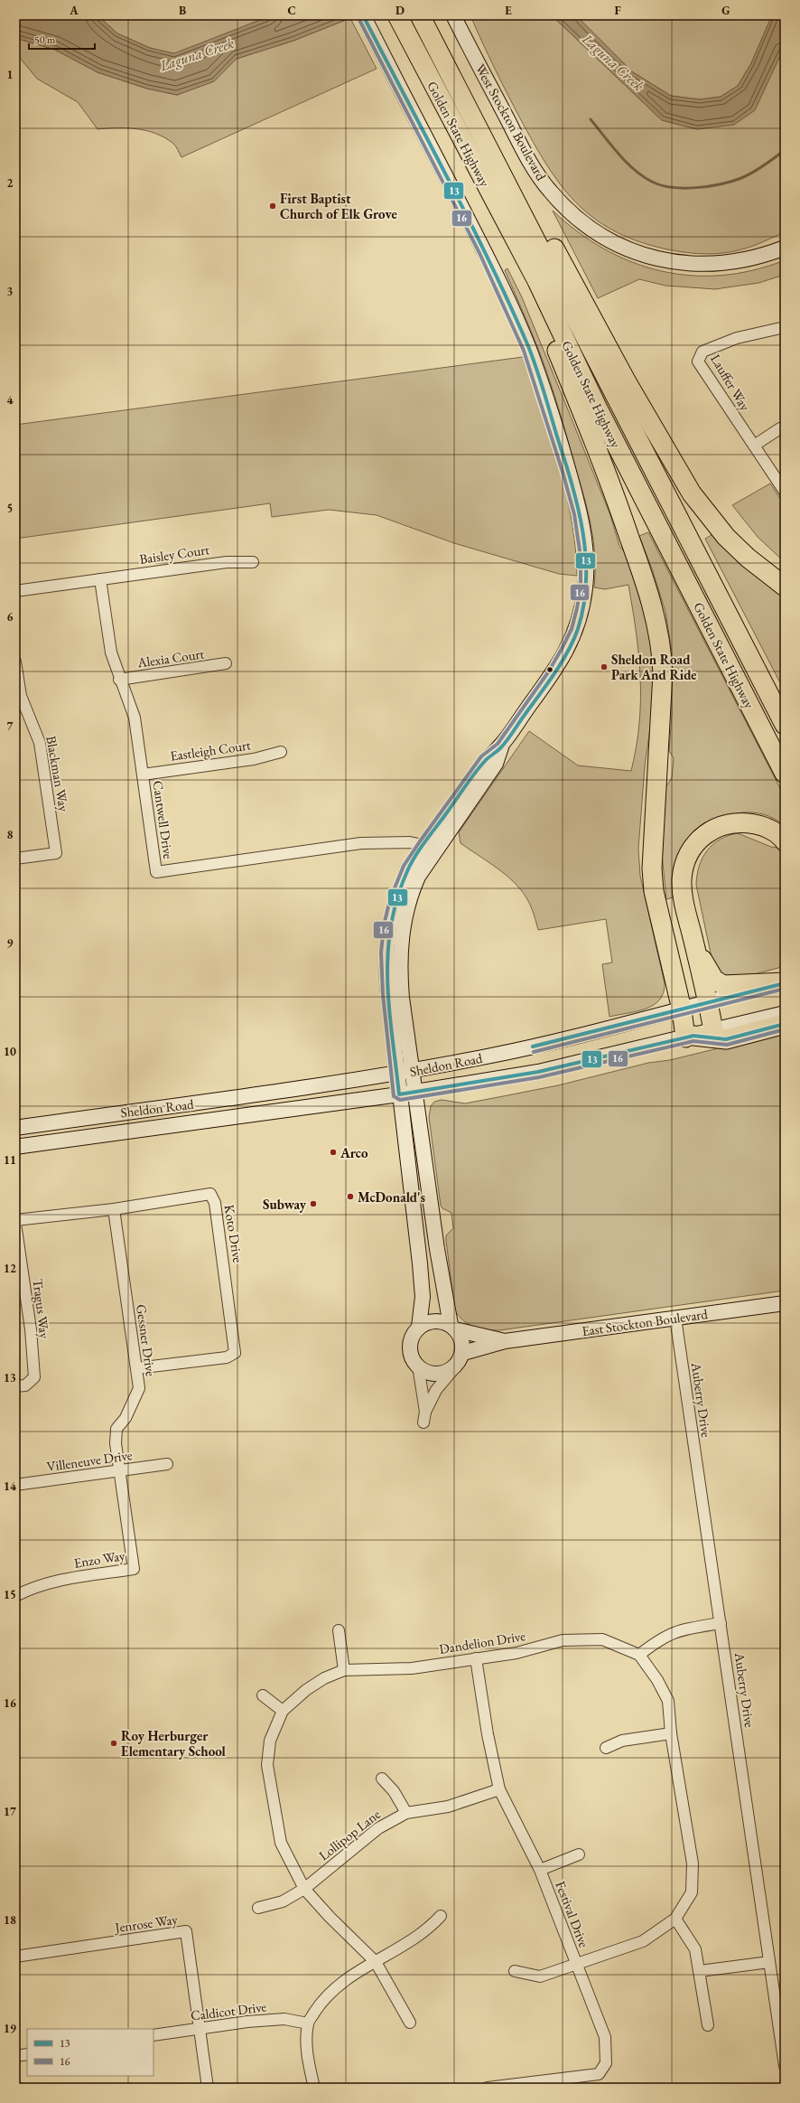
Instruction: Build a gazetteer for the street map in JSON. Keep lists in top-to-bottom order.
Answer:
{
  "streets": {
    "highway": ["Golden State Highway"],
    "street": [
      "West Stockton Boulevard",
      "Lauffer Way",
      "Baisley Court",
      "Alexia Court",
      "Eastleigh Court",
      "Blackman Way",
      "Cantwell Drive",
      "Sheldon Road",
      "Koto Drive",
      "Tragus Way",
      "East Stockton Boulevard",
      "Gessner Drive",
      "Auberry Drive",
      "Villeneuve Drive",
      "Enzo Way",
      "Dandelion Drive",
      "Lollipop Lane",
      "Festival Drive",
      "Jenrose Way",
      "Caldicot Drive"
    ]
  },
  "crossings": [
    ["Baisley Court", "Cantwell Drive"],
    ["Alexia Court", "Cantwell Drive"],
    ["Eastleigh Court", "Cantwell Drive"],
    ["Koto Drive", "Tragus Way"],
    ["Koto Drive", "Gessner Drive"],
    ["East Stockton Boulevard", "Auberry Drive"],
    ["Gessner Drive", "Villeneuve Drive"],
    ["Gessner Drive", "Enzo Way"],
    ["Villeneuve Drive", "Enzo Way"],
    ["Dandelion Drive", "Lollipop Lane"],
    ["Dandelion Drive", "Festival Drive"],
    ["Lollipop Lane", "Festival Drive"],
    ["Jenrose Way", "Caldicot Drive"]
  ],
  "water": ["Laguna Creek"],
  "places": [
    "First Baptist Church of Elk Grove",
    "Sheldon Road Park And Ride",
    "Arco",
    "McDonald's",
    "Subway",
    "Roy Herburger Elementary School"
  ],
  "lines": ["transit line 13", "transit line 16"],
  "legend": ["13", "16"],
  "scale_bar": "50 m",
  "grid": {
    "columns": [
      "A",
      "B",
      "C",
      "D",
      "E",
      "F",
      "G"
    ],
    "rows": [
      "1",
      "2",
      "3",
      "4",
      "5",
      "6",
      "7",
      "8",
      "9",
      "10",
      "11",
      "12",
      "13",
      "14",
      "15",
      "16",
      "17",
      "18",
      "19"
    ]
  }
}
